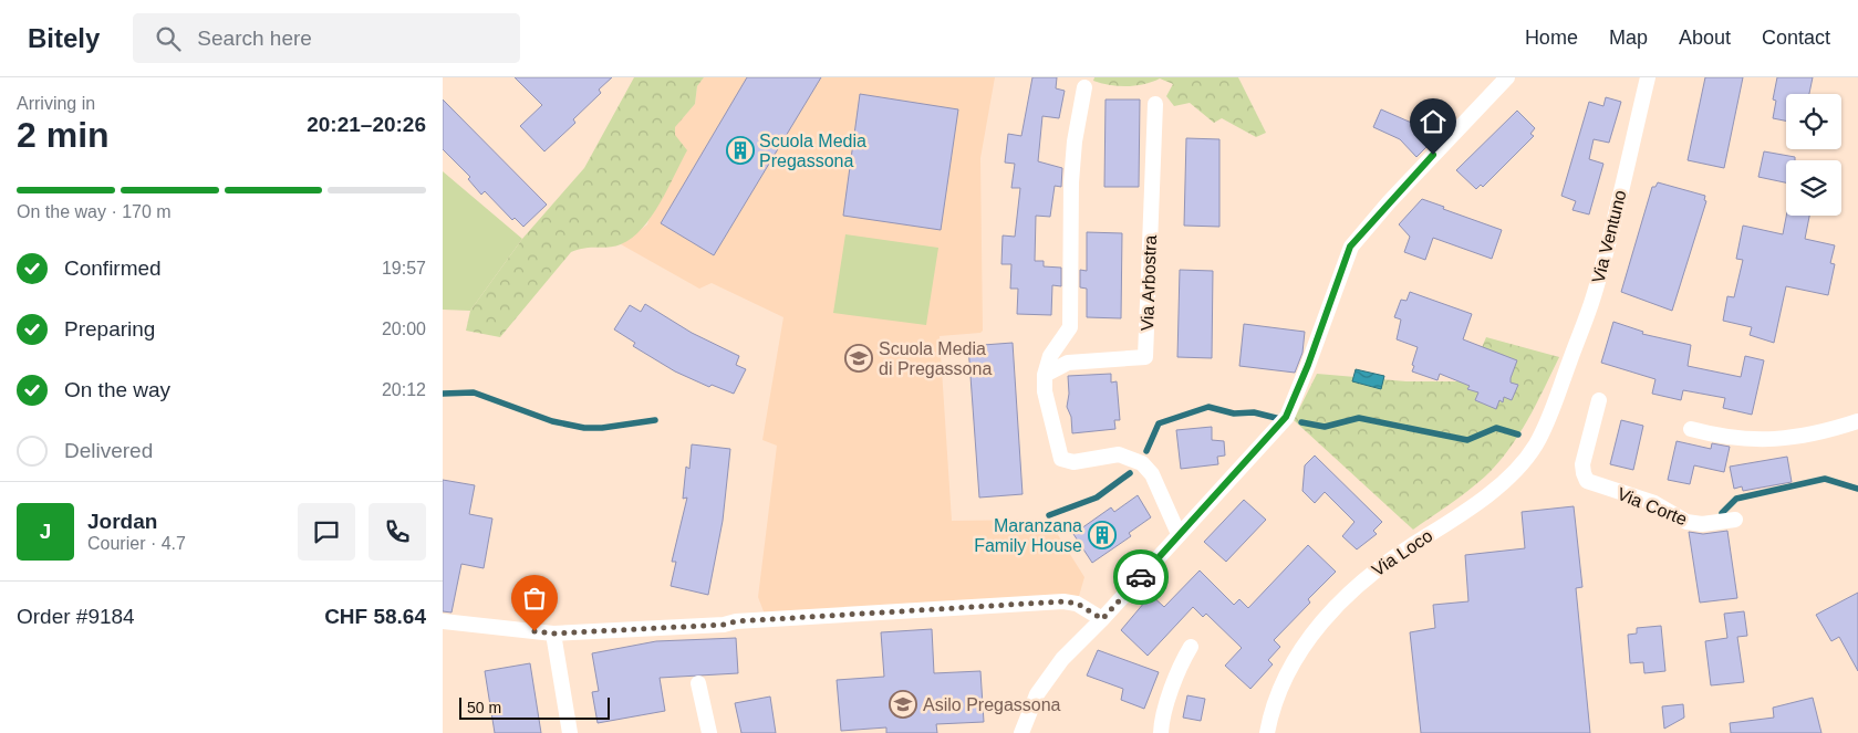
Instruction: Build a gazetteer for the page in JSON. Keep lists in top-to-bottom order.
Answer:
{
  "streets": {
    "street": [
      "Via Ventuno",
      "Via Arbostra",
      "Via Corte",
      "Via Loco"
    ]
  },
  "crossings": [
    ["Via Ventuno", "Via Loco"]
  ],
  "places": {
    "building": ["Scuola Media Pregassona", "Maranzana Family House"],
    "school or university": ["Scuola Media di Pregassona", "Asilo Pregassona"]
  },
  "scale_bar": "50 m",
  "page": {
    "header": "Bitely",
    "search": "Search here",
    "nav": [
      "Home",
      "Map",
      "About",
      "Contact"
    ],
    "heading": ["2 min", "Arriving in", "20:21–20:26"],
    "panel": [
      "Jordan",
      "Courier · 4.7",
      "Order #9184",
      "CHF 58.64"
    ],
    "bar": "On the way · 170 m",
    "list": [
      ["Confirmed", "19:57"],
      ["Preparing", "20:00"],
      ["On the way", "20:12"],
      "Delivered"
    ],
    "round": "J",
    "scale": "50 m"
  }
}
